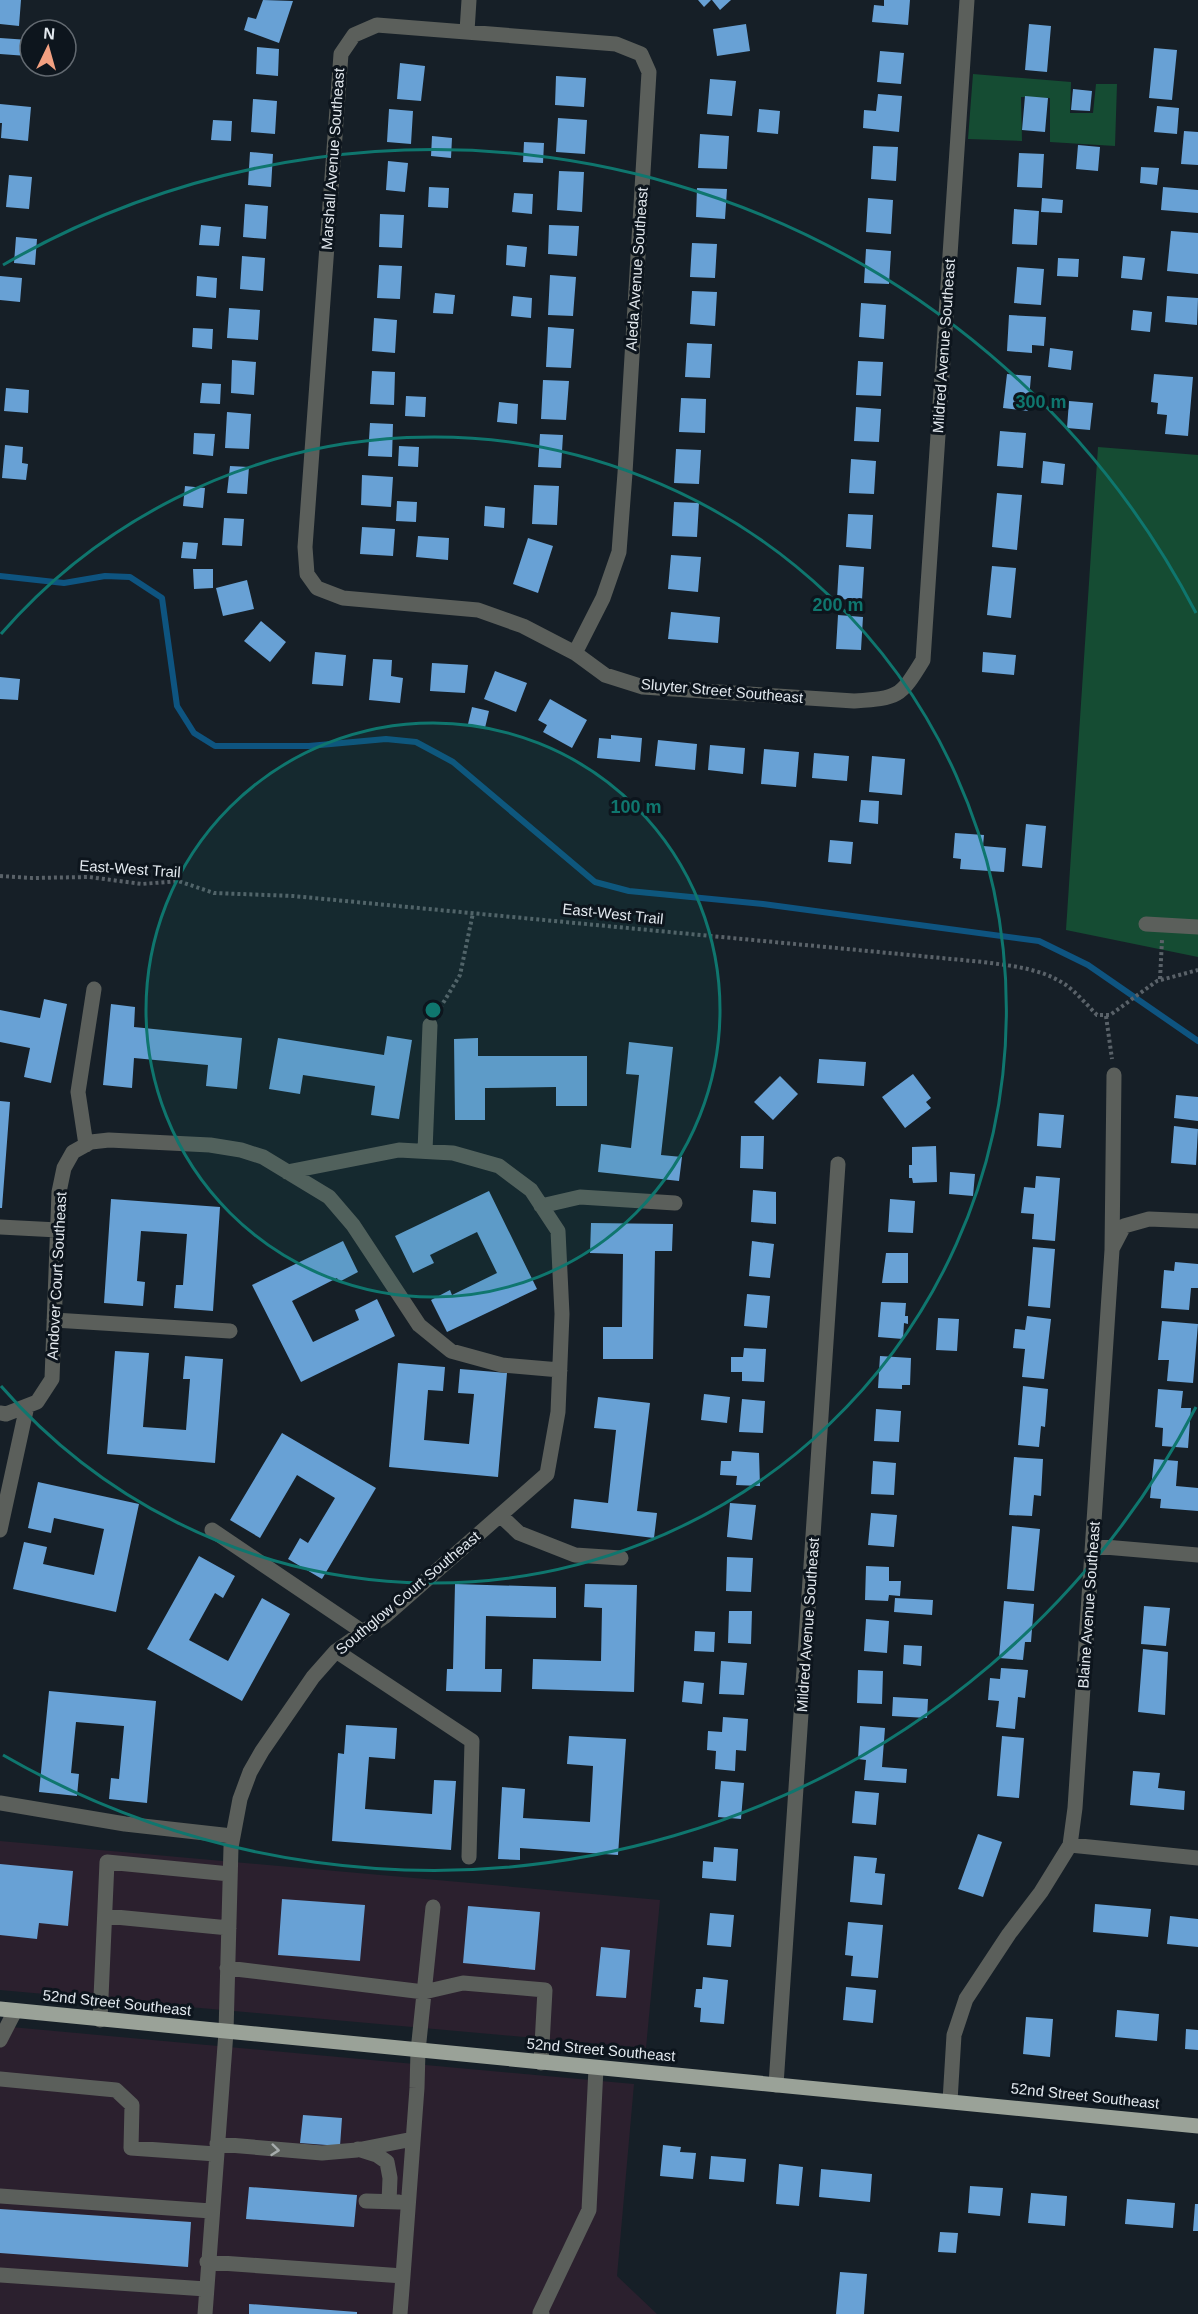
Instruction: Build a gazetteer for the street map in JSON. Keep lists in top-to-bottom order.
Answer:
{
  "streets": {
    "main road": ["52nd Street Southeast"],
    "street": [
      "Marshall Avenue Southeast",
      "Aleda Avenue Southeast",
      "Mildred Avenue Southeast",
      "Sluyter Street Southeast",
      "Andover Court Southeast",
      "Southglow Court Southeast",
      "Blaine Avenue Southeast"
    ],
    "path": ["East-West Trail"]
  },
  "crossings": [
    ["Marshall Avenue Southeast", "Aleda Avenue Southeast"],
    ["Marshall Avenue Southeast", "Sluyter Street Southeast"],
    ["Aleda Avenue Southeast", "Sluyter Street Southeast"],
    ["Mildred Avenue Southeast", "Sluyter Street Southeast"],
    ["Mildred Avenue Southeast", "52nd Street Southeast"],
    ["Southglow Court Southeast", "52nd Street Southeast"],
    ["Blaine Avenue Southeast", "52nd Street Southeast"]
  ],
  "north": "top",
  "rings": ["300 m", "200 m", "100 m"]
}
